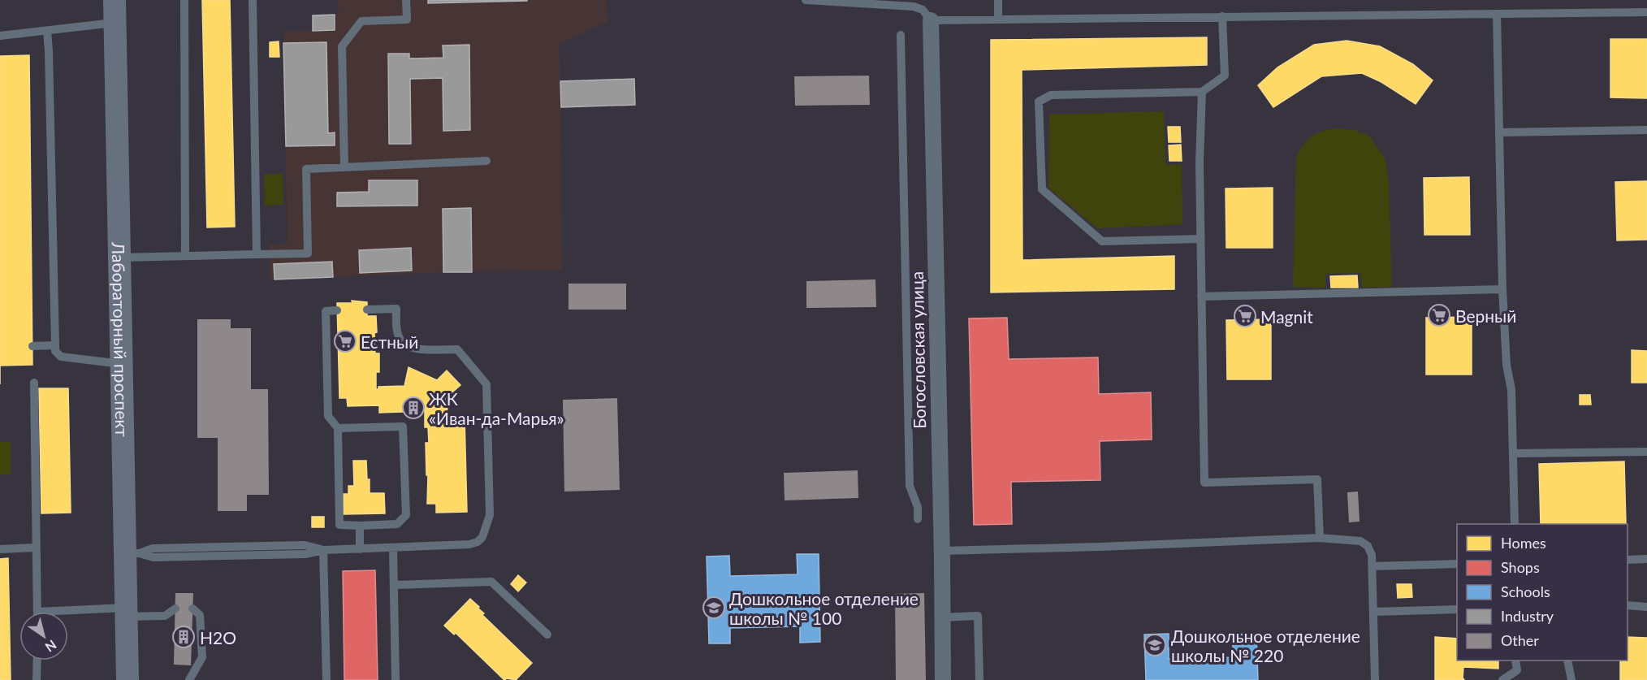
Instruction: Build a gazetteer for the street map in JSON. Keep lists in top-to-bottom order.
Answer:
{
  "streets": {
    "street": ["Лабораторный проспект", "Богословская улица"]
  },
  "places": {
    "supermarket": ["Верный", "Magnit", "Естный"],
    "building": ["ЖК «Иван-да-Марья»", "H2O"],
    "school or university": ["Дошкольное отделение школы № 100", "Дошкольное отделение школы № 220"]
  },
  "legend": [
    "Homes",
    "Shops",
    "Schools",
    "Industry",
    "Other"
  ],
  "north": "bottom right"
}
